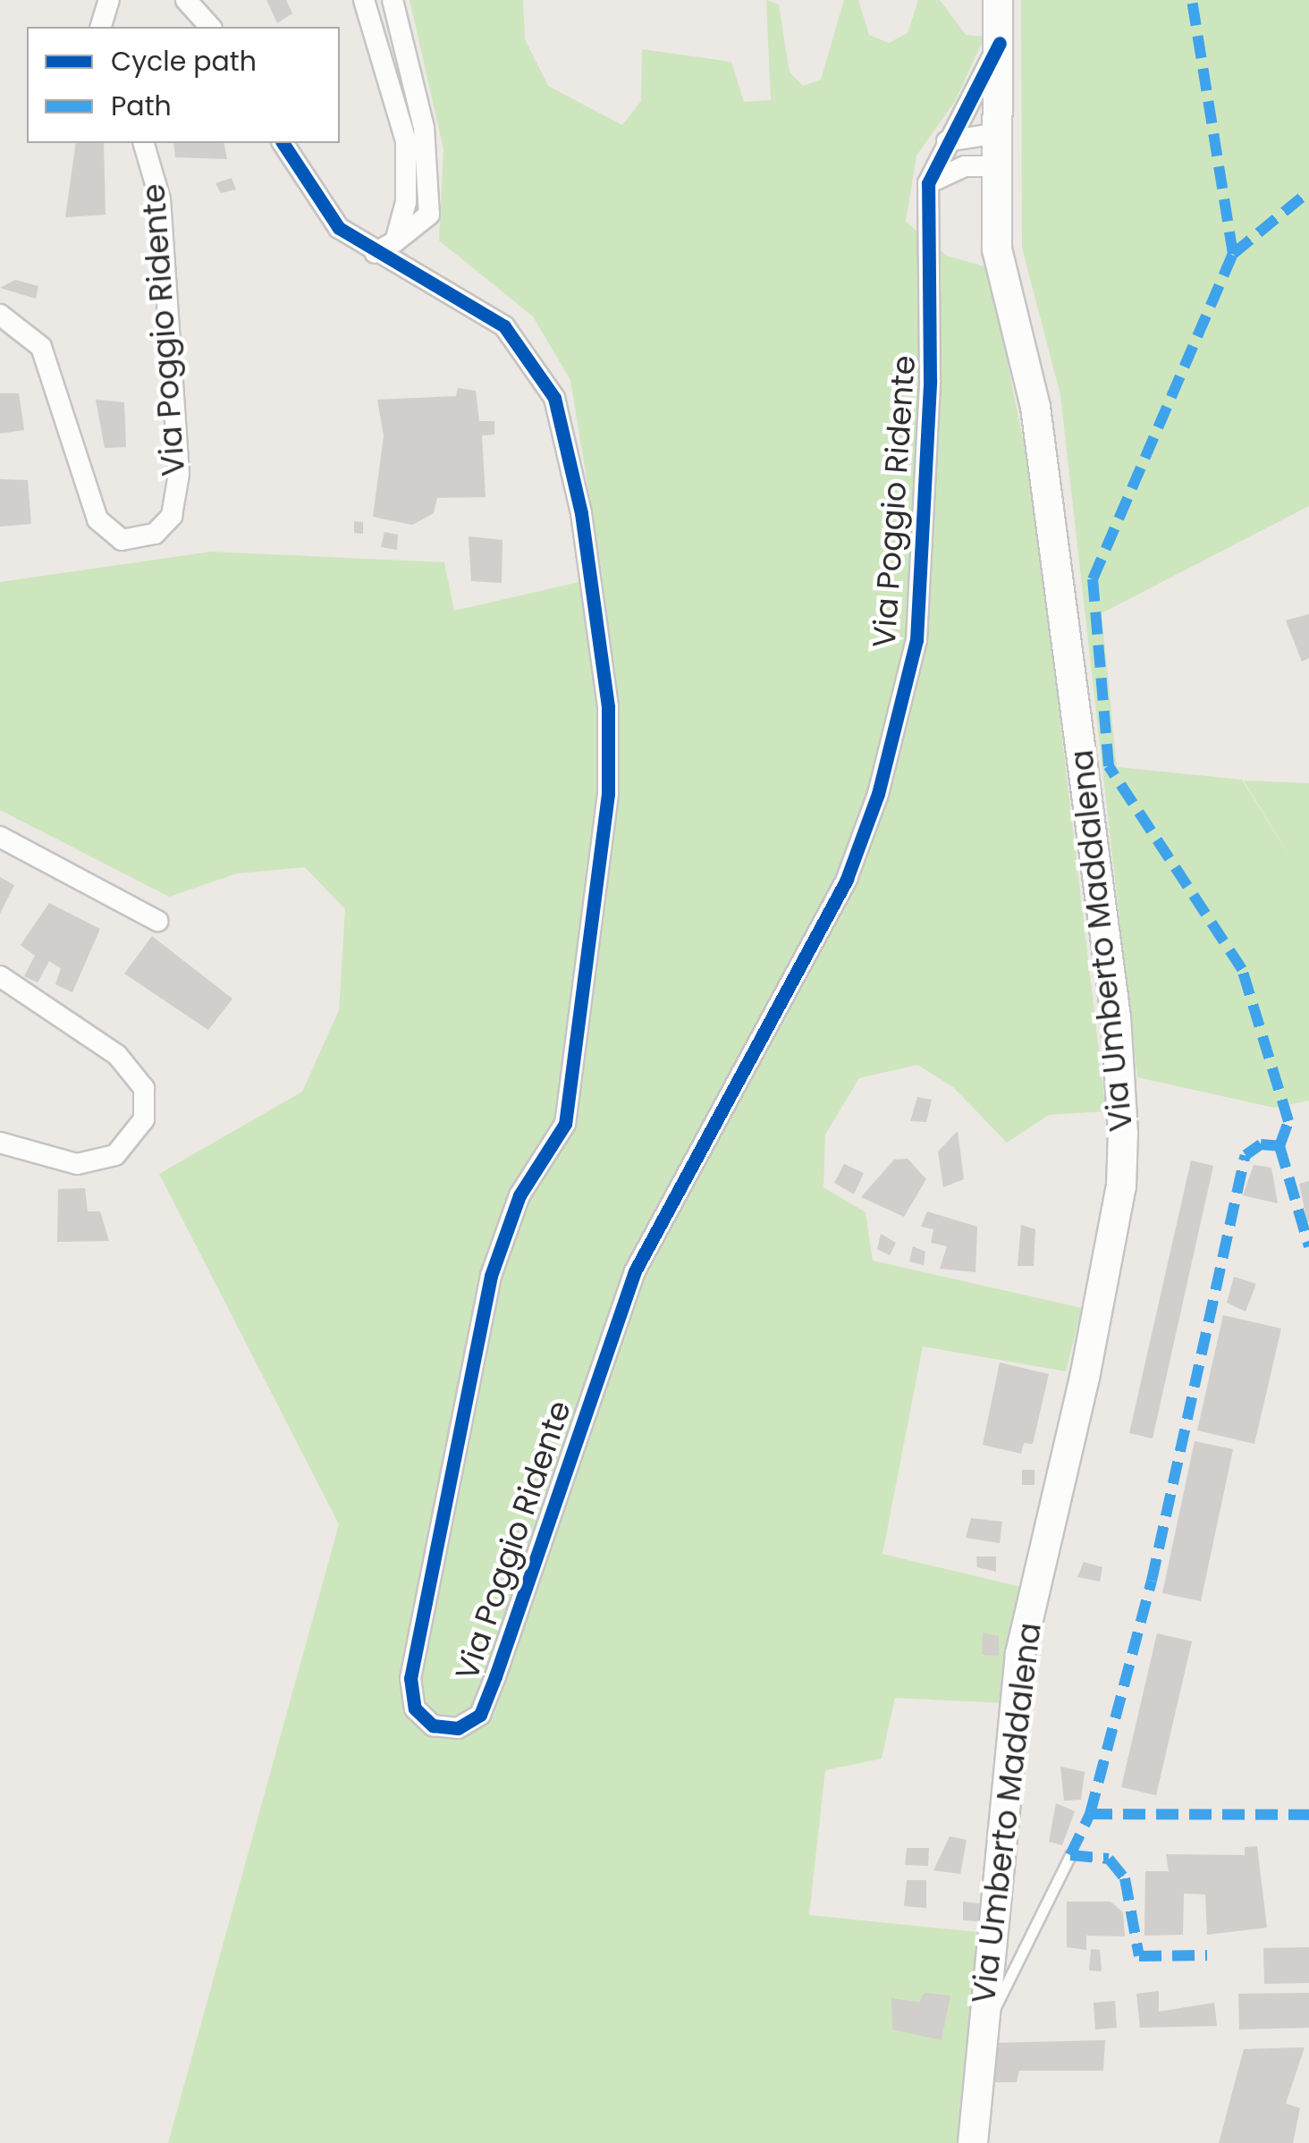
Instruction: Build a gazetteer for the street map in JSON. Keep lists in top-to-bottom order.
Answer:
{
  "streets": {
    "street": ["Via Poggio Ridente", "Via Umberto Maddalena"]
  },
  "crossings": [
    ["Via Poggio Ridente", "Via Umberto Maddalena"]
  ],
  "legend": ["Cycle path", "Path"]
}
